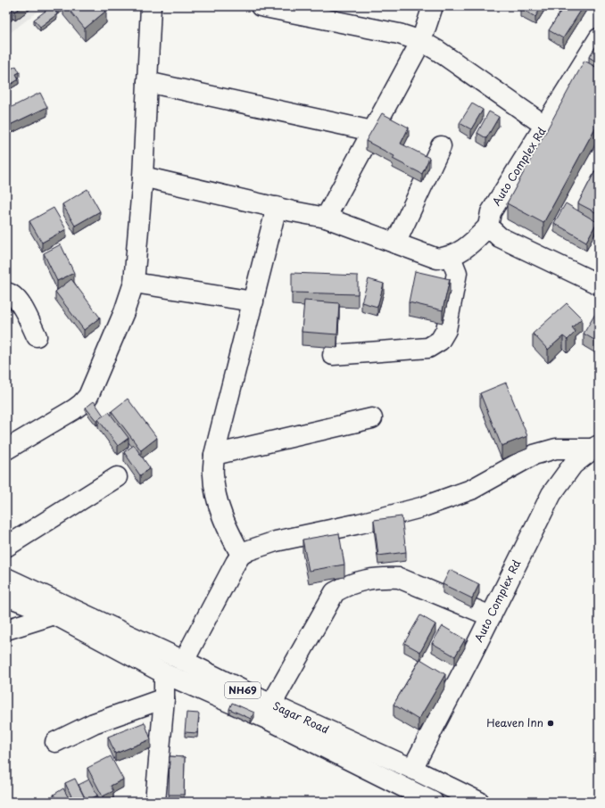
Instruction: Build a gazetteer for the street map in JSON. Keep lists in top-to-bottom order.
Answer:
{
  "streets": {
    "main road": ["Auto Complex Rd", "NH69", "Sagar Road"]
  },
  "crossings": [
    ["Auto Complex Rd", "Sagar Road"]
  ],
  "places": ["Heaven Inn"]
}
